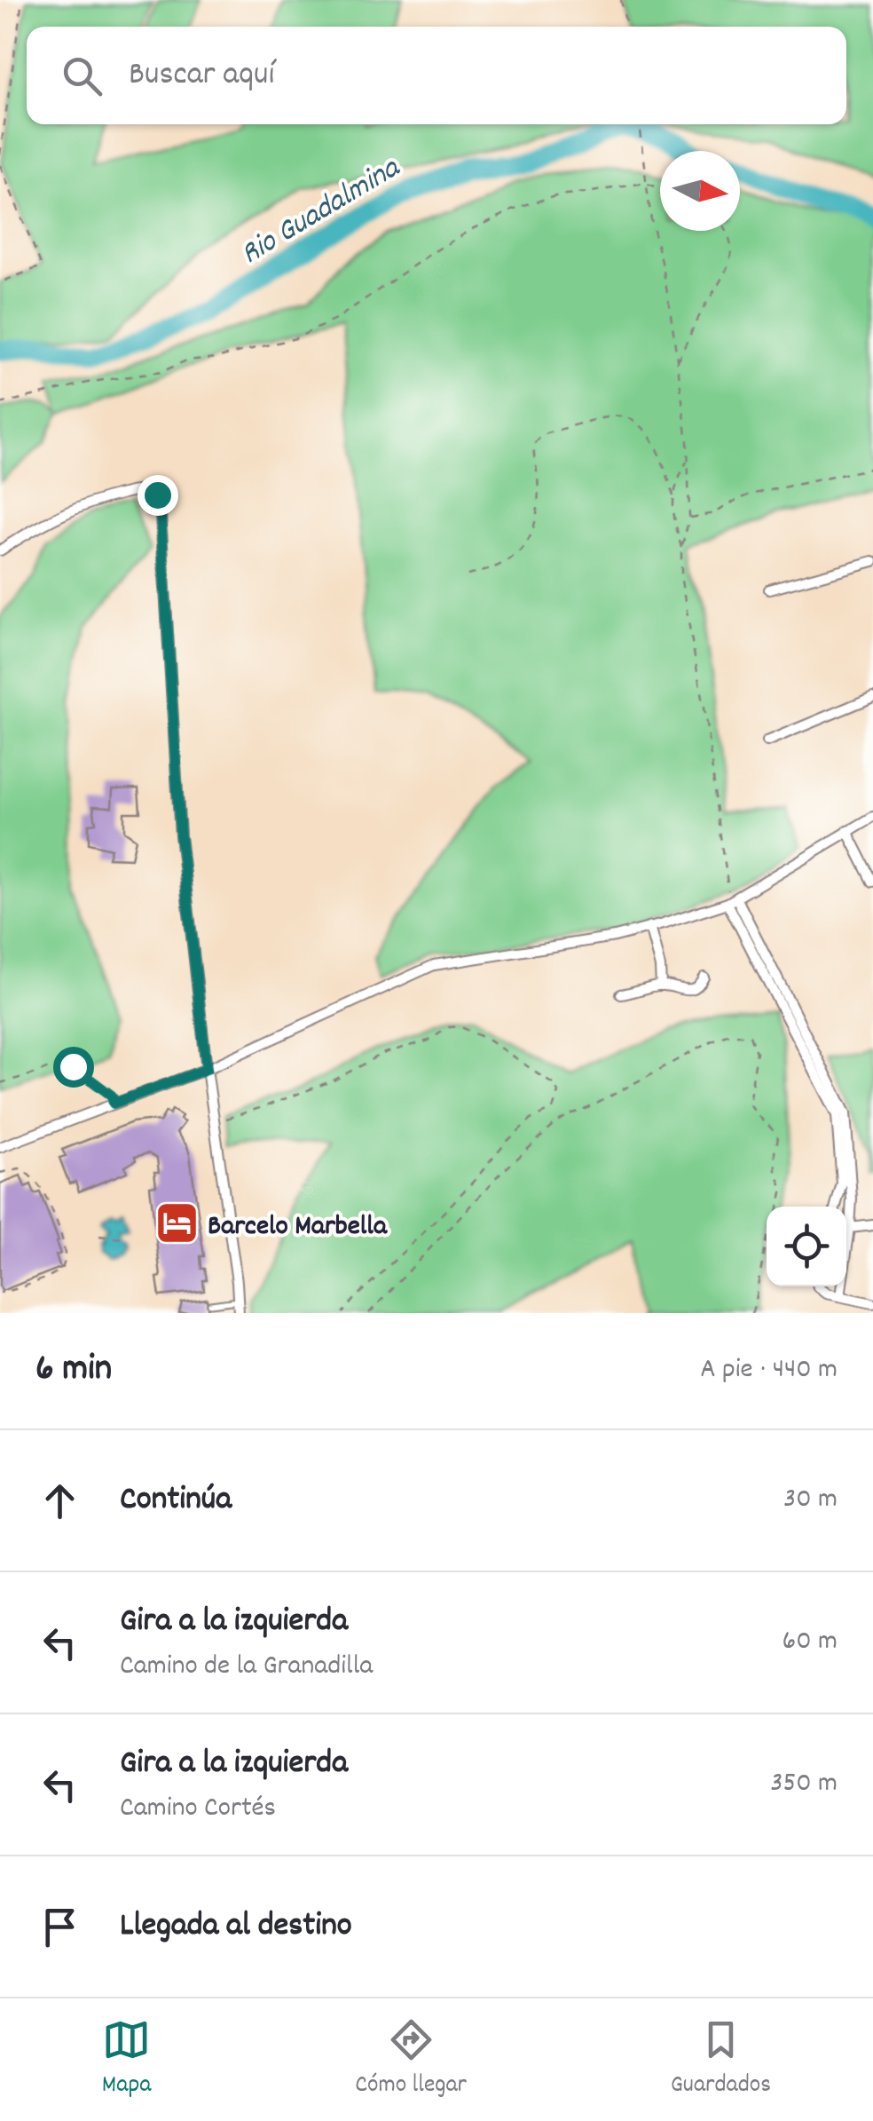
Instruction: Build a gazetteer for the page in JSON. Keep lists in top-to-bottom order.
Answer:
{
  "water": ["Rio Guadalmina"],
  "places": {
    "hotel": ["Barcelo Marbella"]
  },
  "north": "right",
  "page": {
    "search": "Buscar aquí",
    "heading": ["6 min", "A pie · 440 m"],
    "list": [
      ["Continúa", "30 m"],
      ["Gira a la izquierda", "Camino de la Granadilla", "60 m"],
      ["Gira a la izquierda", "Camino Cortés", "350 m"],
      "Llegada al destino"
    ],
    "nav": ["Mapa", "Cómo llegar", "Guardados"]
  }
}
